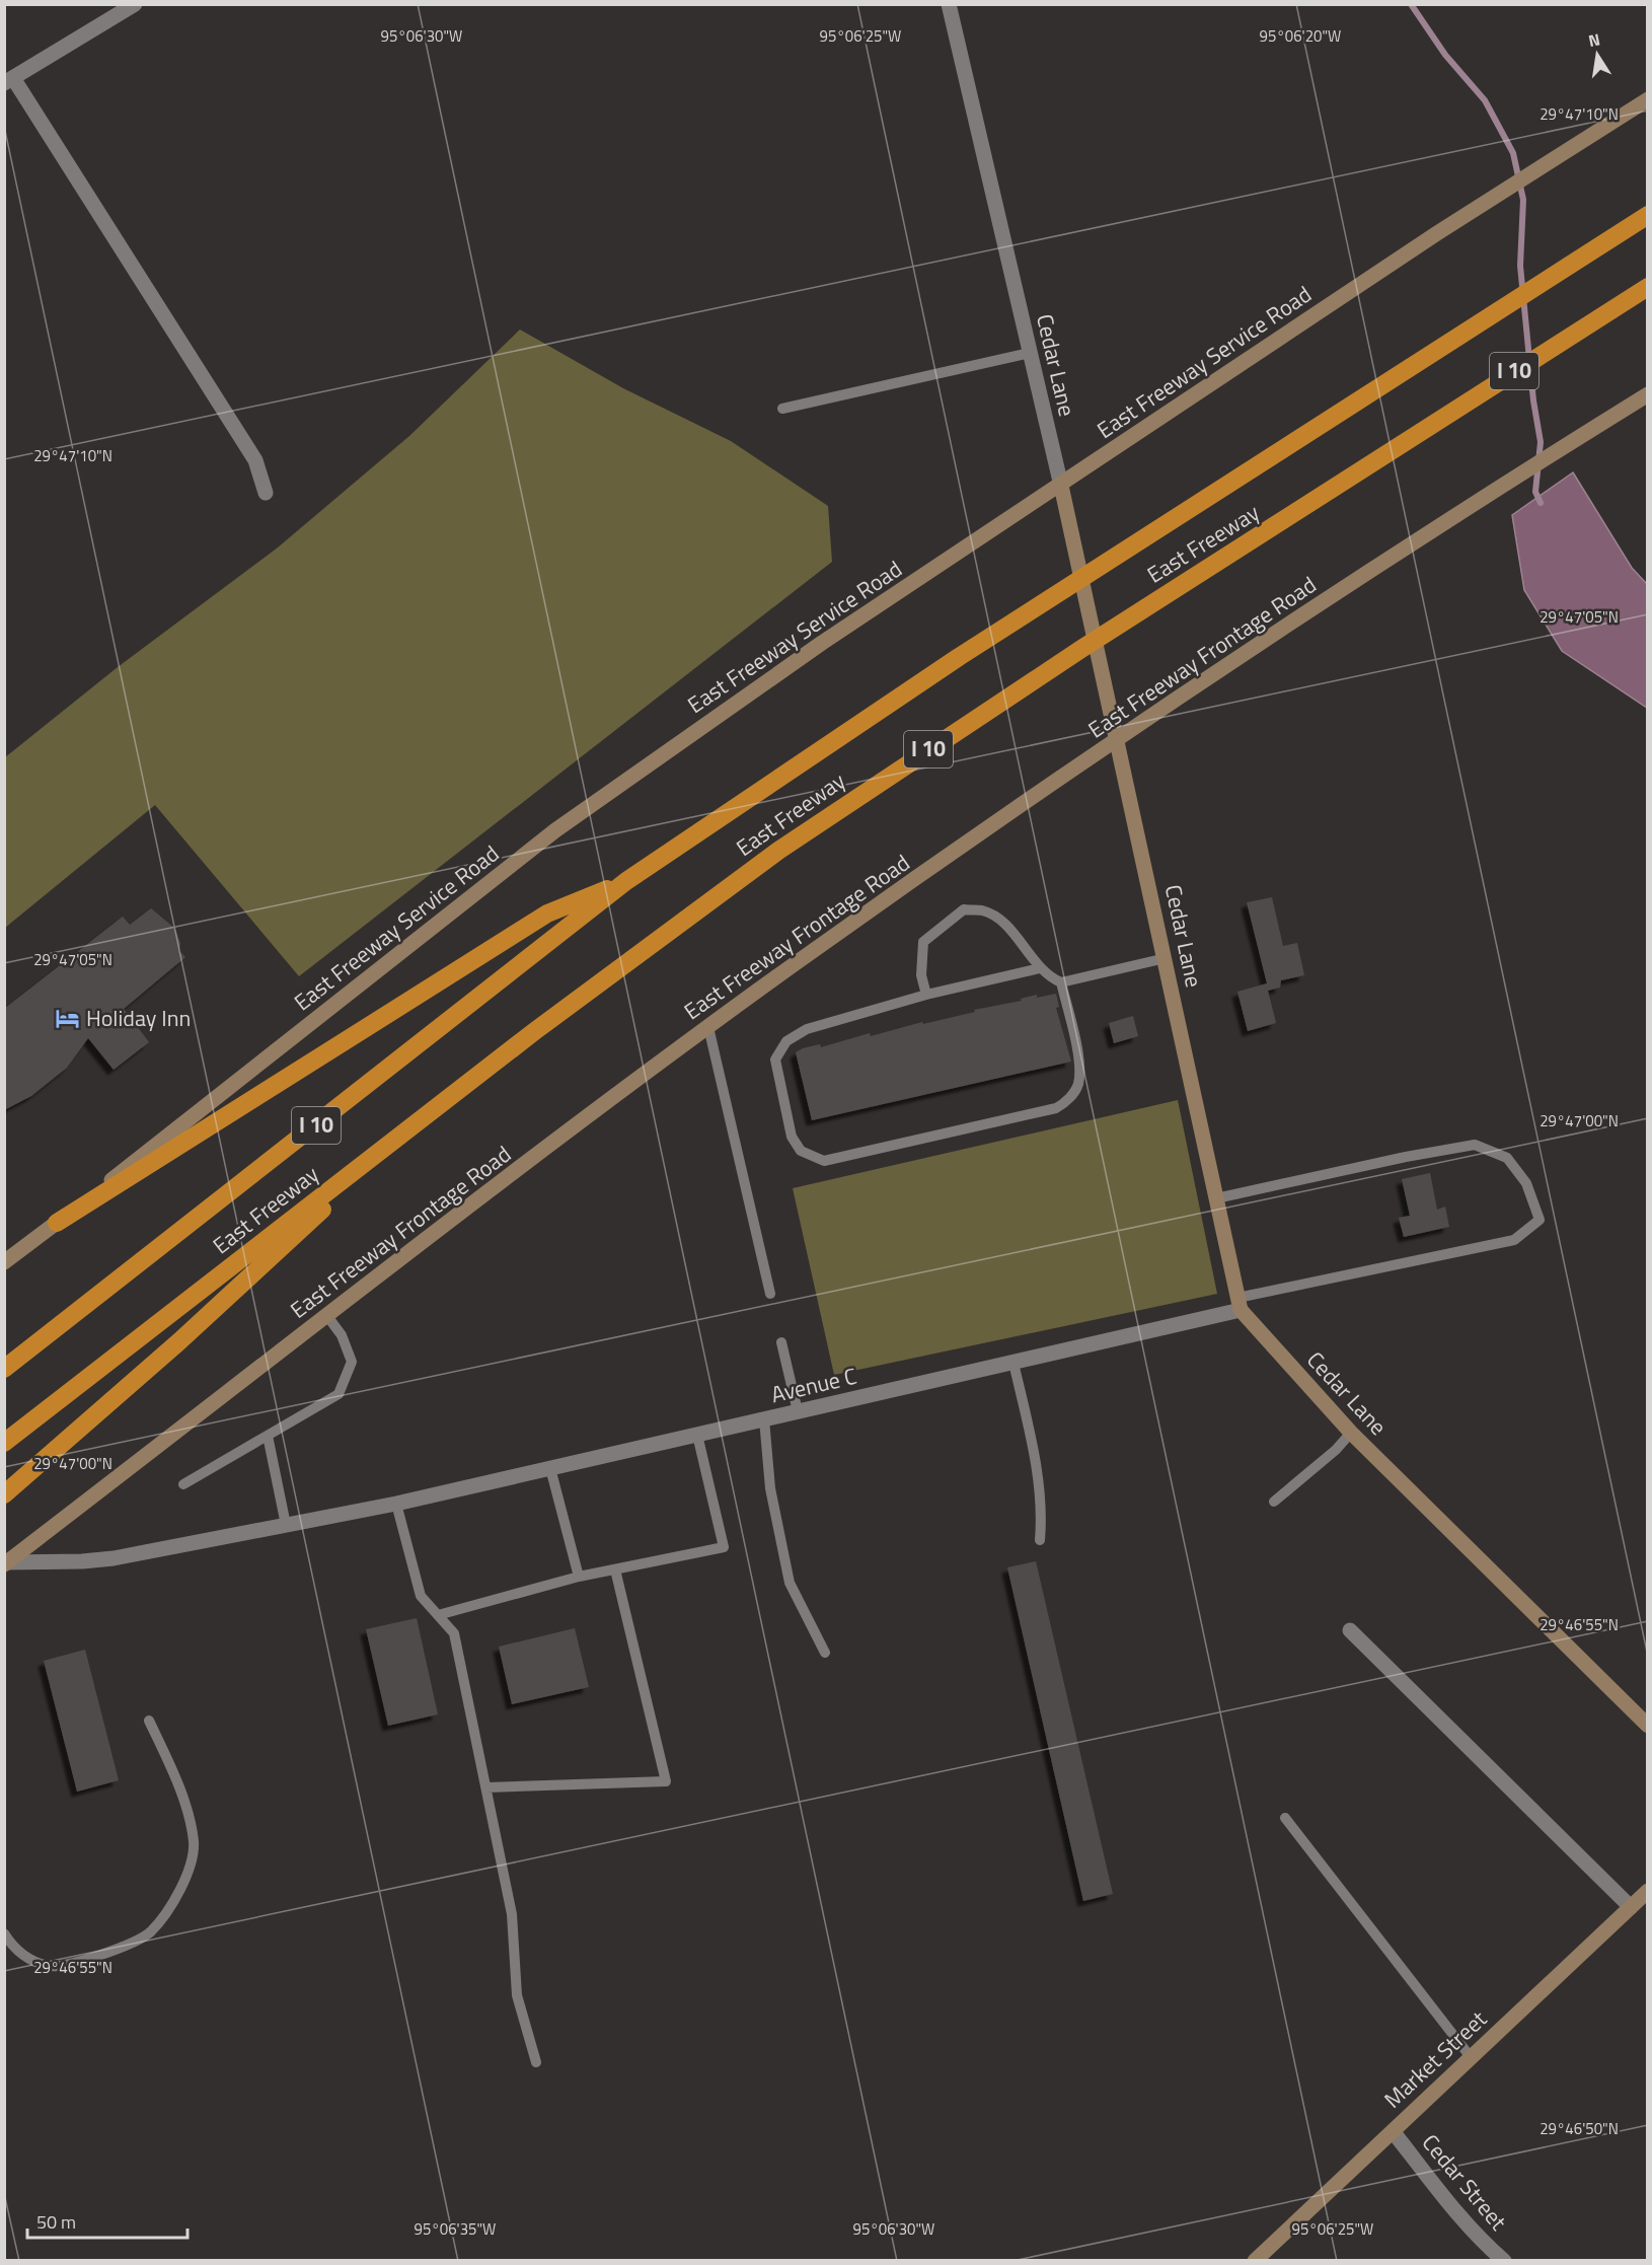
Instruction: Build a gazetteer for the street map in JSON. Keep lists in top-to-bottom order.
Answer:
{
  "streets": {
    "highway": ["I 10", "East Freeway"],
    "main road": [
      "East Freeway Service Road",
      "Cedar Lane",
      "East Freeway Frontage Road",
      "Market Street"
    ],
    "street": ["Avenue C", "Cedar Street"]
  },
  "crossings": [
    ["East Freeway Service Road", "Cedar Lane"],
    ["Cedar Lane", "East Freeway Frontage Road"],
    ["Cedar Lane", "Avenue C"],
    ["East Freeway Frontage Road", "Avenue C"],
    ["Market Street", "Cedar Street"]
  ],
  "places": {
    "hotel": ["Holiday Inn"]
  },
  "scale_bar": "50 m",
  "north": "top",
  "coordinates": [
    "95°06'30\"W",
    "95°06'25\"W",
    "95°06'20\"W",
    "29°47'10\"N",
    "29°47'05\"N",
    "29°47'00\"N",
    "29°46'55\"N",
    "29°46'50\"N",
    "95°06'35\"W"
  ]
}
